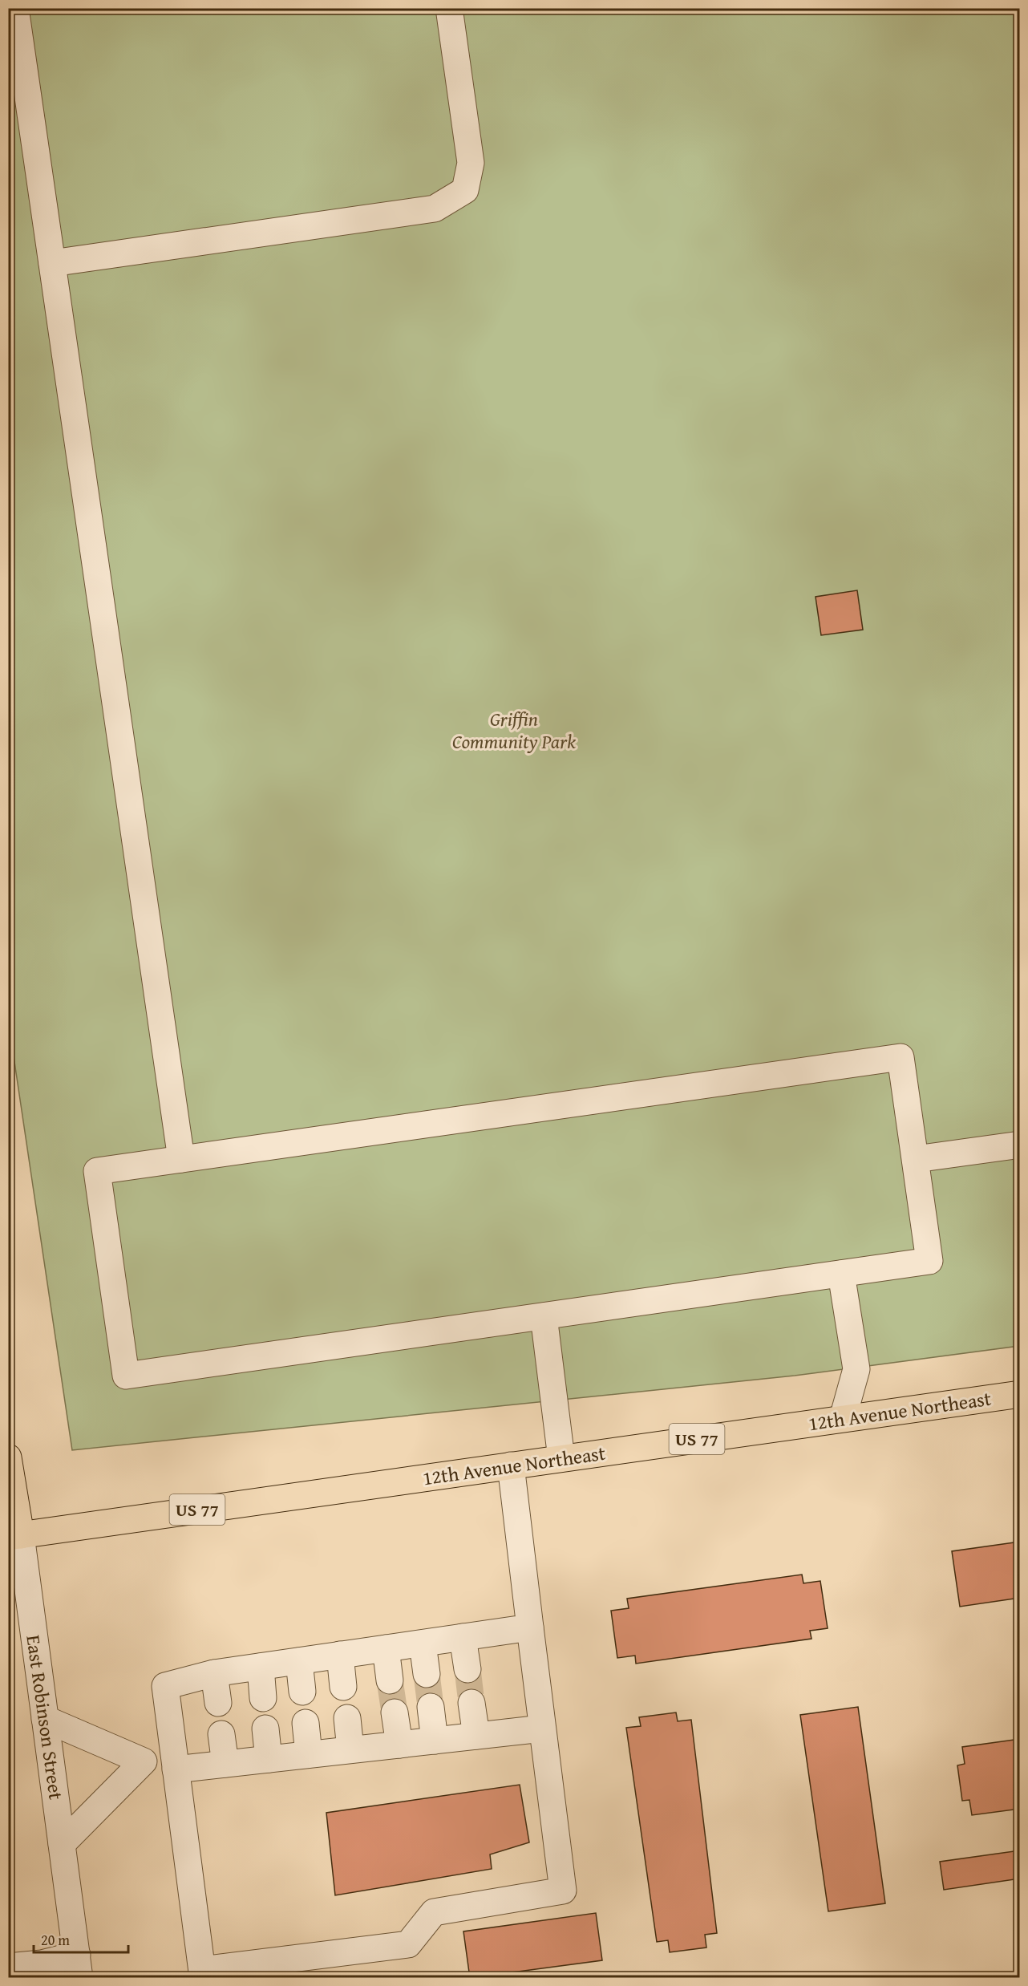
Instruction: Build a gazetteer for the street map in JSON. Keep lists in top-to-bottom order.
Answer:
{
  "streets": {
    "main road": ["12th Avenue Northeast", "US 77", "East Robinson Street"]
  },
  "crossings": [
    ["12th Avenue Northeast", "East Robinson Street"]
  ],
  "parks": ["Griffin Community Park"],
  "scale_bar": "20 m"
}
